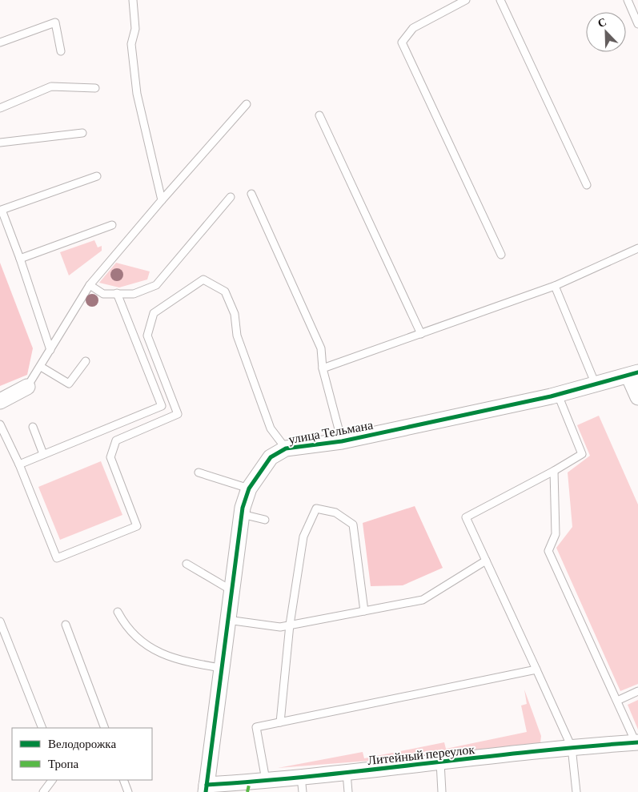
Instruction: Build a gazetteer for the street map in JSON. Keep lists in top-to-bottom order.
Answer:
{
  "streets": {
    "street": ["улица Тельмана", "Литейный переулок"]
  },
  "crossings": [
    ["улица Тельмана", "Литейный переулок"]
  ],
  "legend": ["Велодорожка", "Тропа"],
  "north": "top left"
}
